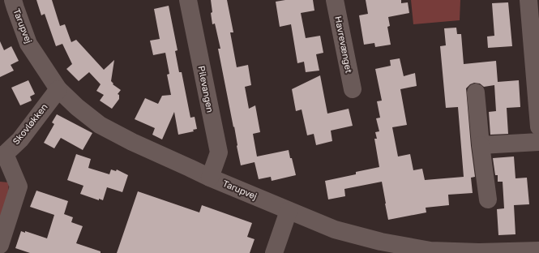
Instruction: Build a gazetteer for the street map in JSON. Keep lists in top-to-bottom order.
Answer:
{
  "streets": {
    "street": [
      "Tarupvej",
      "Havrevænget",
      "Pilevangen",
      "Skovløkken"
    ]
  },
  "crossings": [
    ["Tarupvej", "Pilevangen"],
    ["Tarupvej", "Skovløkken"]
  ]
}
